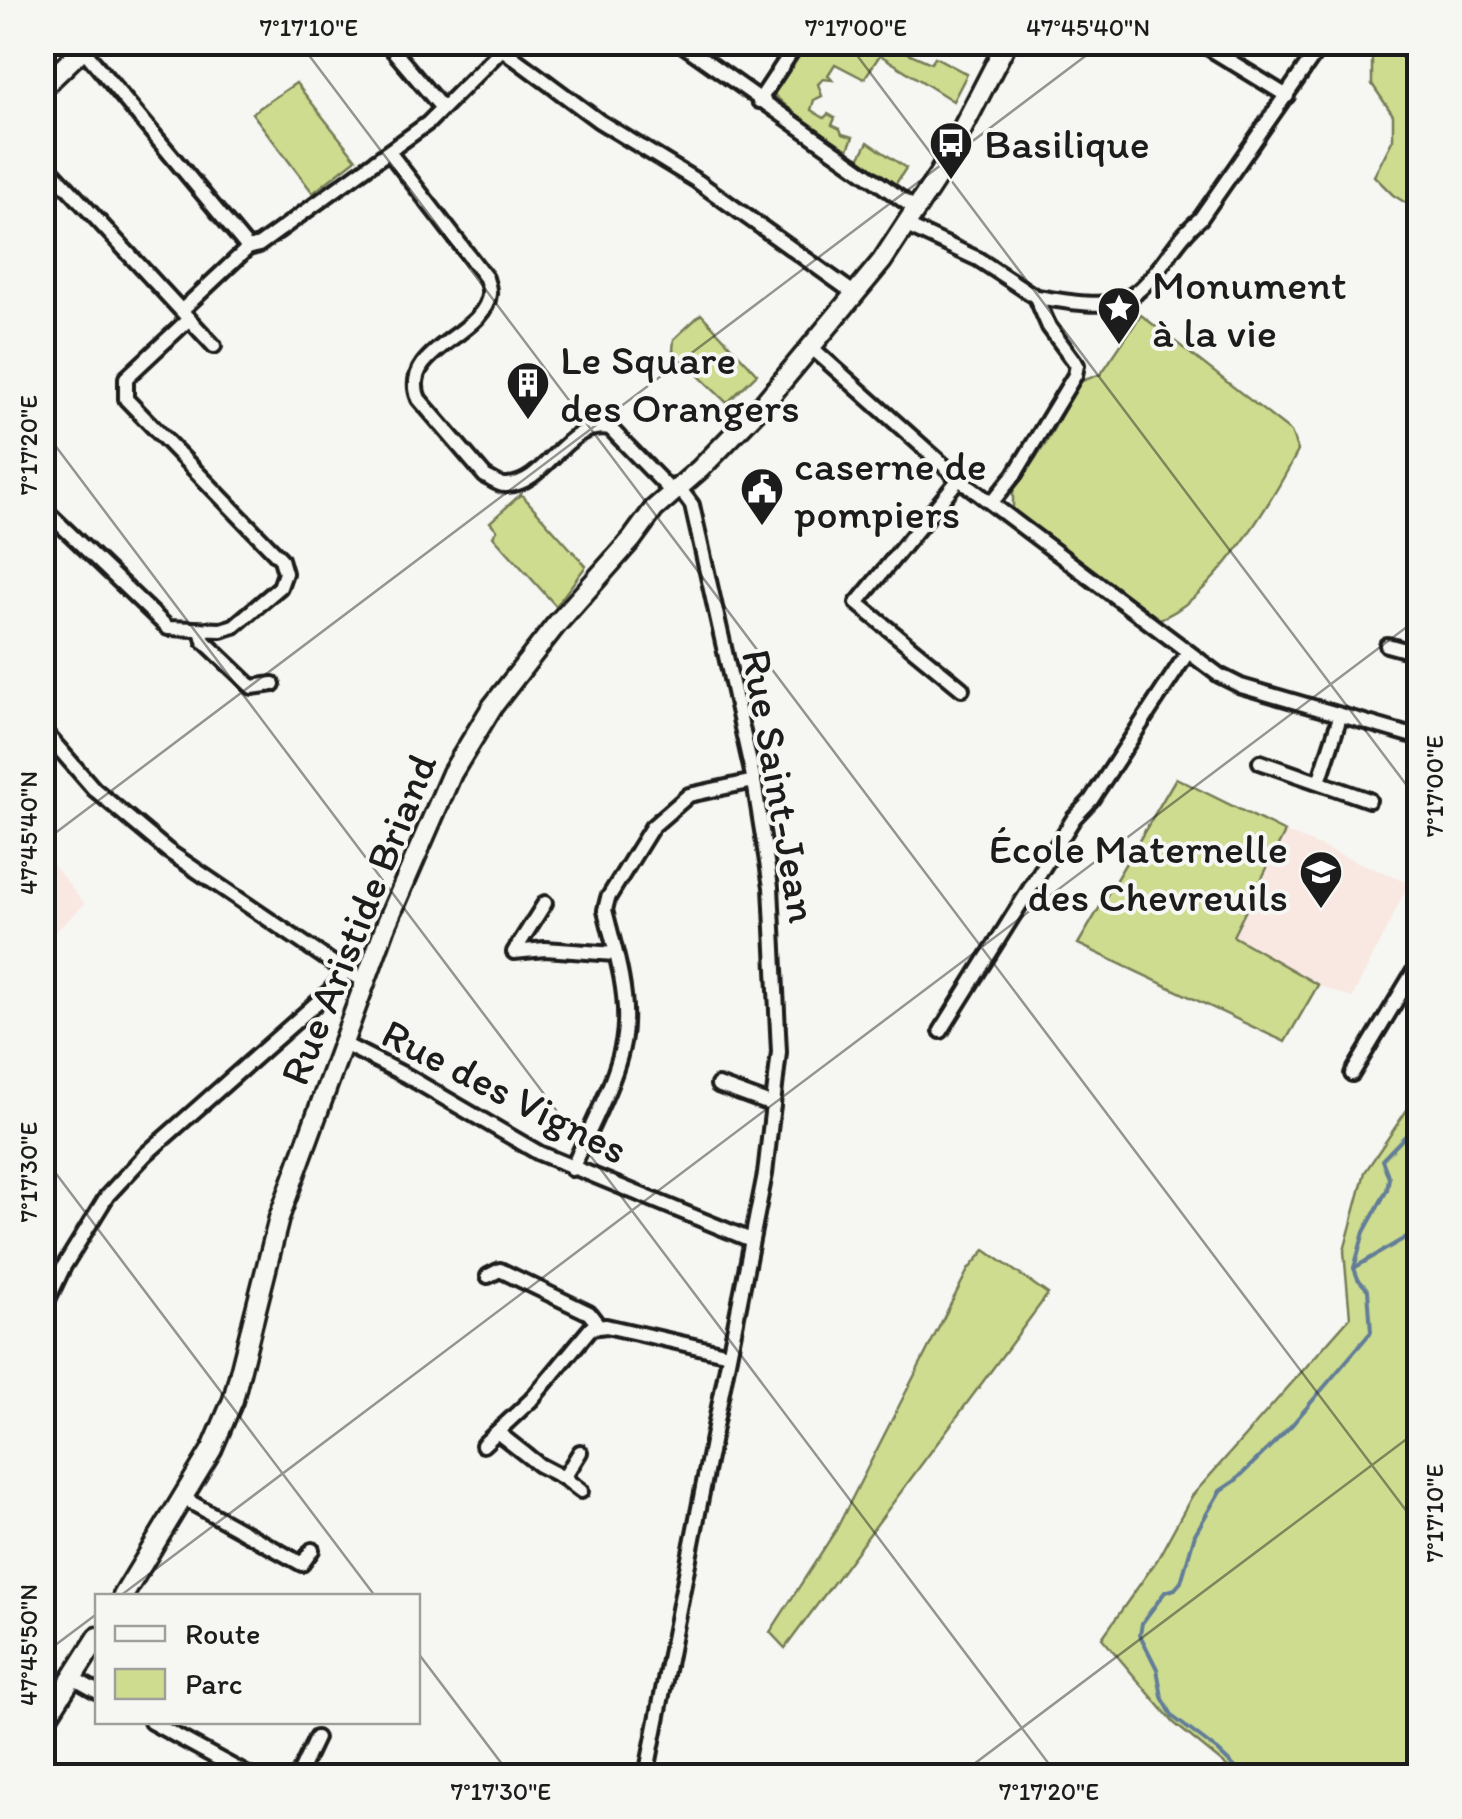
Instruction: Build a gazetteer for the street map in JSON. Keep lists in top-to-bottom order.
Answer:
{
  "streets": {
    "main road": ["Rue Aristide Briand"],
    "street": ["Rue Saint-Jean", "Rue des Vignes"]
  },
  "crossings": [
    ["Rue Saint-Jean", "Rue Aristide Briand"],
    ["Rue Saint-Jean", "Rue des Vignes"],
    ["Rue Aristide Briand", "Rue des Vignes"]
  ],
  "places": {
    "bus stop": ["Basilique"],
    "place": ["Monument à la vie"],
    "building": ["Le Square des Orangers"],
    "public building": ["caserne de pompiers"],
    "school or university": ["École Maternelle des Chevreuils"]
  },
  "legend": ["Route", "Parc"],
  "coordinates": [
    "7°17'10\"E",
    "7°17'00\"E",
    "47°45'40\"N",
    "7°17'20\"E",
    "7°17'30\"E",
    "47°45'50\"N"
  ]
}
